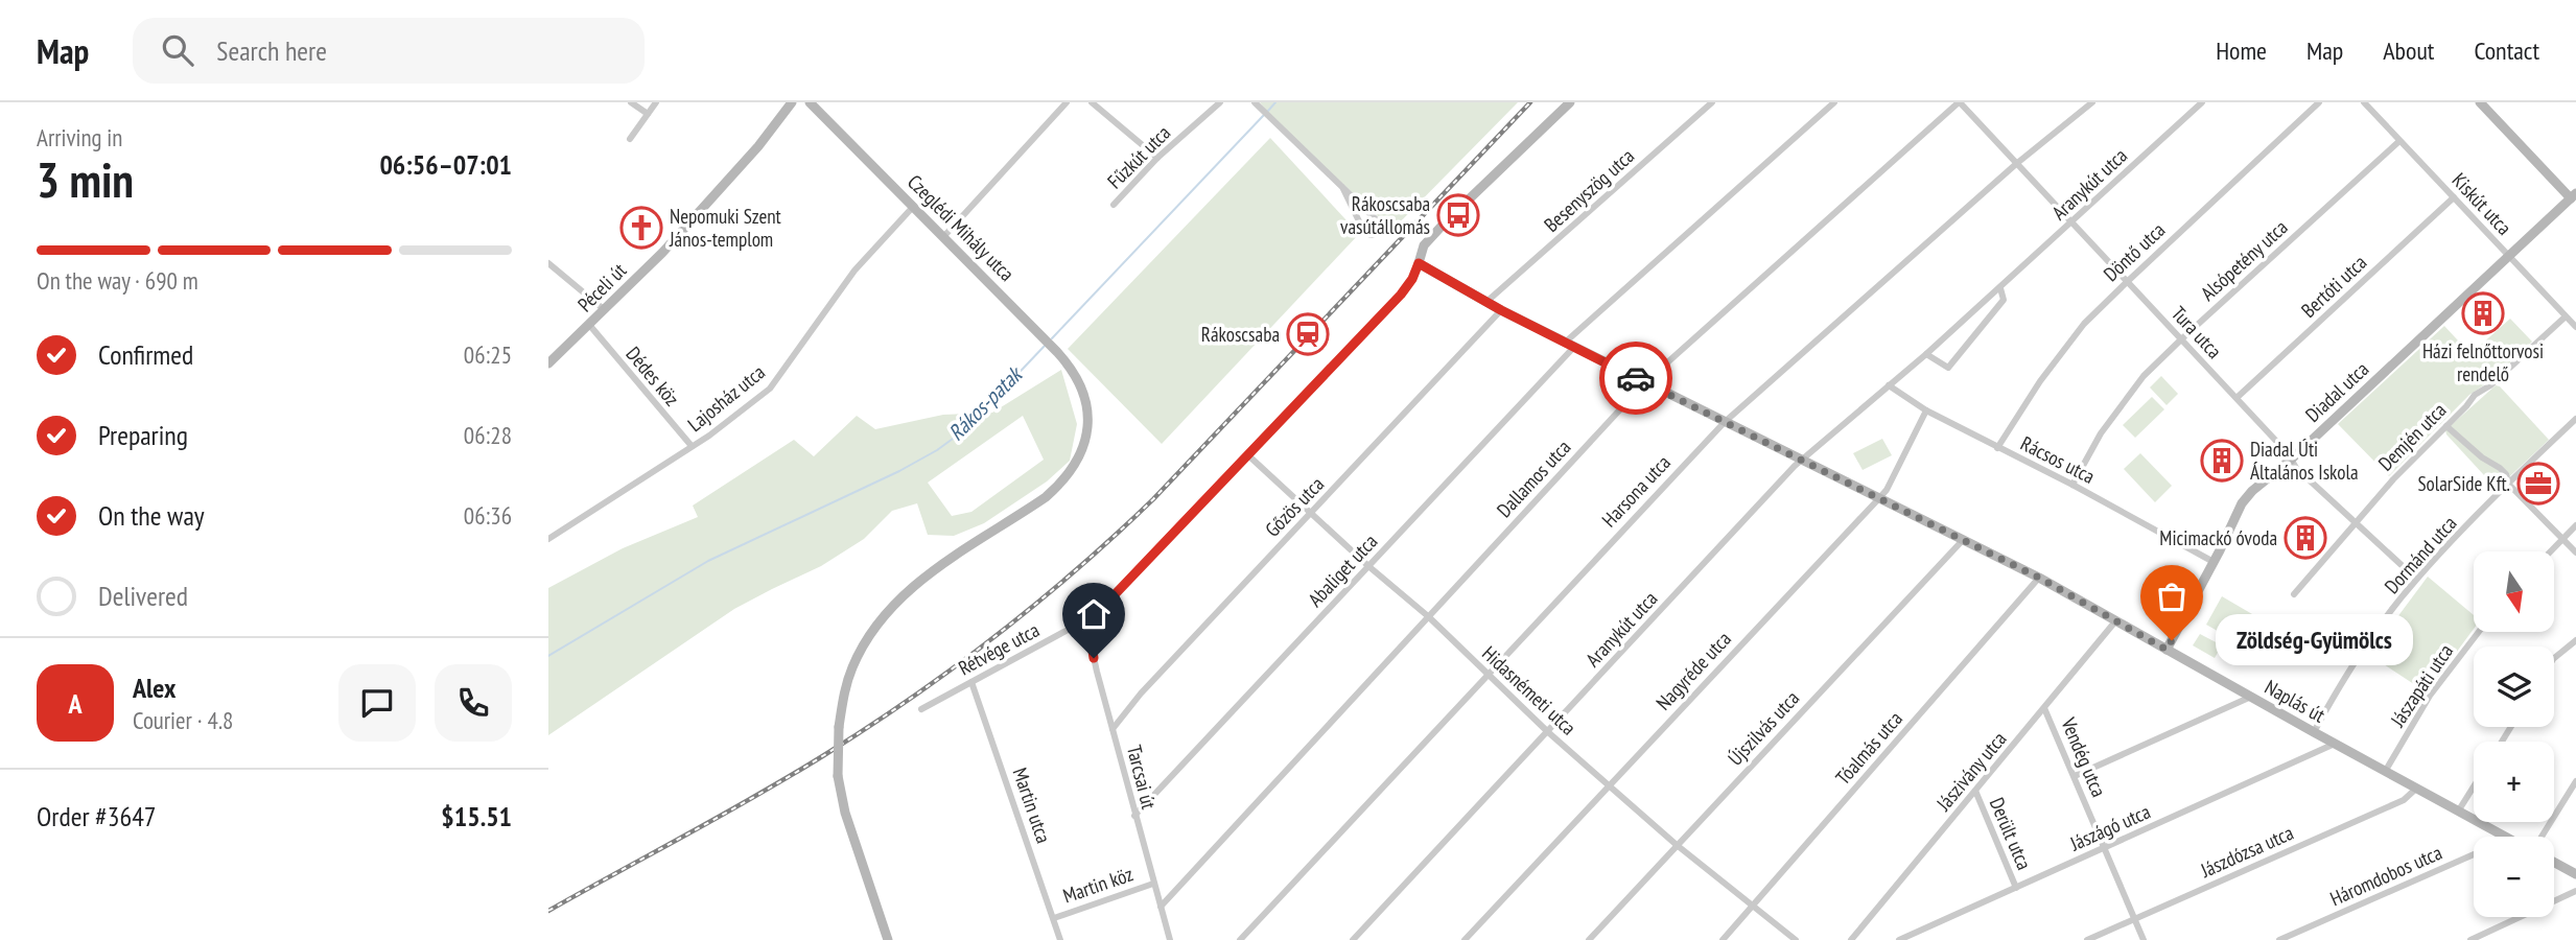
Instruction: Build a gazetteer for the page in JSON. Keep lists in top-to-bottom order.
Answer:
{
  "streets": {
    "street": [
      "Fűzkút utca",
      "Aranykút utca",
      "Besenyszög utca",
      "Kiskút utca",
      "Czeglédi Mihály utca",
      "Döntő utca",
      "Alsópetény utca",
      "Bertóti utca",
      "Péceli út",
      "Tura utca",
      "Dédes köz",
      "Diadal utca",
      "Lajosház utca",
      "Demjén utca",
      "Rácsos utca",
      "Dallamos utca",
      "Harsona utca",
      "Gőzös utca",
      "Dormánd utca",
      "Abaliget utca",
      "Rétvége utca",
      "Nagyréde utca",
      "Jászapáti utca",
      "Hidasnémeti utca",
      "Naplás út",
      "Újszilvás utca",
      "Tóalmás utca",
      "Vendég utca",
      "Jászivány utca",
      "Tarcsai út",
      "Martin utca",
      "Jászágó utca",
      "Derült utca",
      "Jászdózsa utca",
      "Háromdobos utca",
      "Martin köz"
    ]
  },
  "crossings": [
    ["Aranykút utca", "Tura utca"],
    ["Aranykút utca", "Rácsos utca"],
    ["Aranykút utca", "Hidasnémeti utca"],
    ["Aranykút utca", "Naplás út"],
    ["Besenyszög utca", "Naplás út"],
    ["Kiskút utca", "Alsópetény utca"],
    ["Kiskút utca", "Bertóti utca"],
    ["Kiskút utca", "Diadal utca"],
    ["Kiskút utca", "Demjén utca"],
    ["Czeglédi Mihály utca", "Lajosház utca"],
    ["Döntő utca", "Tura utca"],
    ["Döntő utca", "Rácsos utca"],
    ["Alsópetény utca", "Tura utca"],
    ["Alsópetény utca", "Rácsos utca"],
    ["Bertóti utca", "Tura utca"],
    ["Péceli út", "Dédes köz"],
    ["Tura utca", "Diadal utca"],
    ["Tura utca", "Demjén utca"],
    ["Tura utca", "Dallamos utca"],
    ["Tura utca", "Harsona utca"],
    ["Tura utca", "Dormánd utca"],
    ["Dédes köz", "Lajosház utca"],
    ["Diadal utca", "Rácsos utca"],
    ["Diadal utca", "Naplás út"],
    ["Rácsos utca", "Nagyréde utca"],
    ["Dallamos utca", "Hidasnémeti utca"],
    ["Dallamos utca", "Naplás út"],
    ["Dallamos utca", "Tarcsai út"],
    ["Harsona utca", "Hidasnémeti utca"],
    ["Harsona utca", "Naplás út"],
    ["Gőzös utca", "Hidasnémeti utca"],
    ["Gőzös utca", "Naplás út"],
    ["Gőzös utca", "Tarcsai út"],
    ["Dormánd utca", "Naplás út"],
    ["Abaliget utca", "Hidasnémeti utca"],
    ["Abaliget utca", "Naplás út"],
    ["Abaliget utca", "Tarcsai út"],
    ["Rétvége utca", "Tarcsai út"],
    ["Rétvége utca", "Martin utca"],
    ["Nagyréde utca", "Hidasnémeti utca"],
    ["Nagyréde utca", "Naplás út"],
    ["Jászapáti utca", "Naplás út"],
    ["Hidasnémeti utca", "Újszilvás utca"],
    ["Hidasnémeti utca", "Tóalmás utca"],
    ["Naplás út", "Újszilvás utca"],
    ["Naplás út", "Tóalmás utca"],
    ["Naplás út", "Jászivány utca"],
    ["Naplás út", "Jászágó utca"],
    ["Naplás út", "Jászdózsa utca"],
    ["Vendég utca", "Jászivány utca"],
    ["Vendég utca", "Jászágó utca"],
    ["Vendég utca", "Jászdózsa utca"],
    ["Jászivány utca", "Derült utca"],
    ["Tarcsai út", "Martin köz"],
    ["Martin utca", "Martin köz"],
    ["Jászágó utca", "Derült utca"]
  ],
  "water": ["Rákos-patak"],
  "places": {
    "bus stop": ["Rákoscsaba vasútállomás"],
    "church": ["Nepomuki Szent János-templom"],
    "building": ["Házi felnőttorvosi rendelő", "Diadal Úti Általános Iskola", "Micimackó óvoda"],
    "station": ["Rákoscsaba"],
    "office": ["SolarSide Kft."],
    "other": ["Zöldség-Gyümölcs"]
  },
  "north": "bottom",
  "page": {
    "header": "Map",
    "search": "Search here",
    "nav": [
      "Home",
      "Map",
      "About",
      "Contact"
    ],
    "heading": ["3 min", "Arriving in", "06:56–07:01"],
    "panel": [
      "Alex",
      "Courier · 4.8",
      "Order #3647",
      "$15.51"
    ],
    "bar": "On the way · 690 m",
    "list": [
      ["Confirmed", "06:25"],
      ["Preparing", "06:28"],
      ["On the way", "06:36"],
      "Delivered"
    ],
    "map_buttons": ["+", "−"],
    "bubble": "Zöldség-Gyümölcs",
    "round": "A"
  }
}
